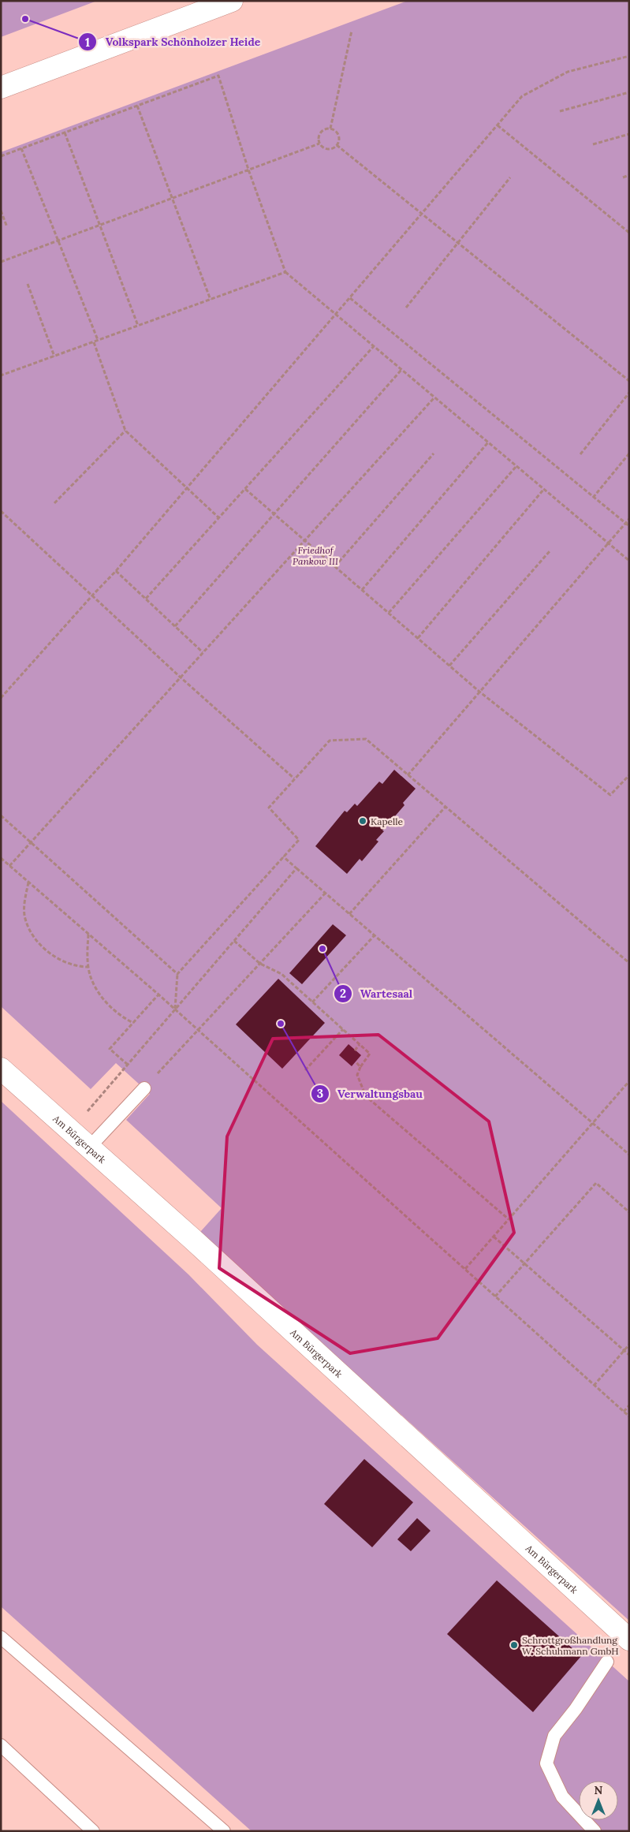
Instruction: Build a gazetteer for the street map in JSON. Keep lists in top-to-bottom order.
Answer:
{
  "streets": {
    "street": ["Am Bürgerpark"]
  },
  "parks": ["Friedhof Pankow III"],
  "places": [
    "Volkspark Schönholzer Heide",
    "Kapelle",
    "Wartesaal",
    "Verwaltungsbau",
    "Schrottgroßhandlung W. Schuhmann GmbH"
  ],
  "north": "top"
}
